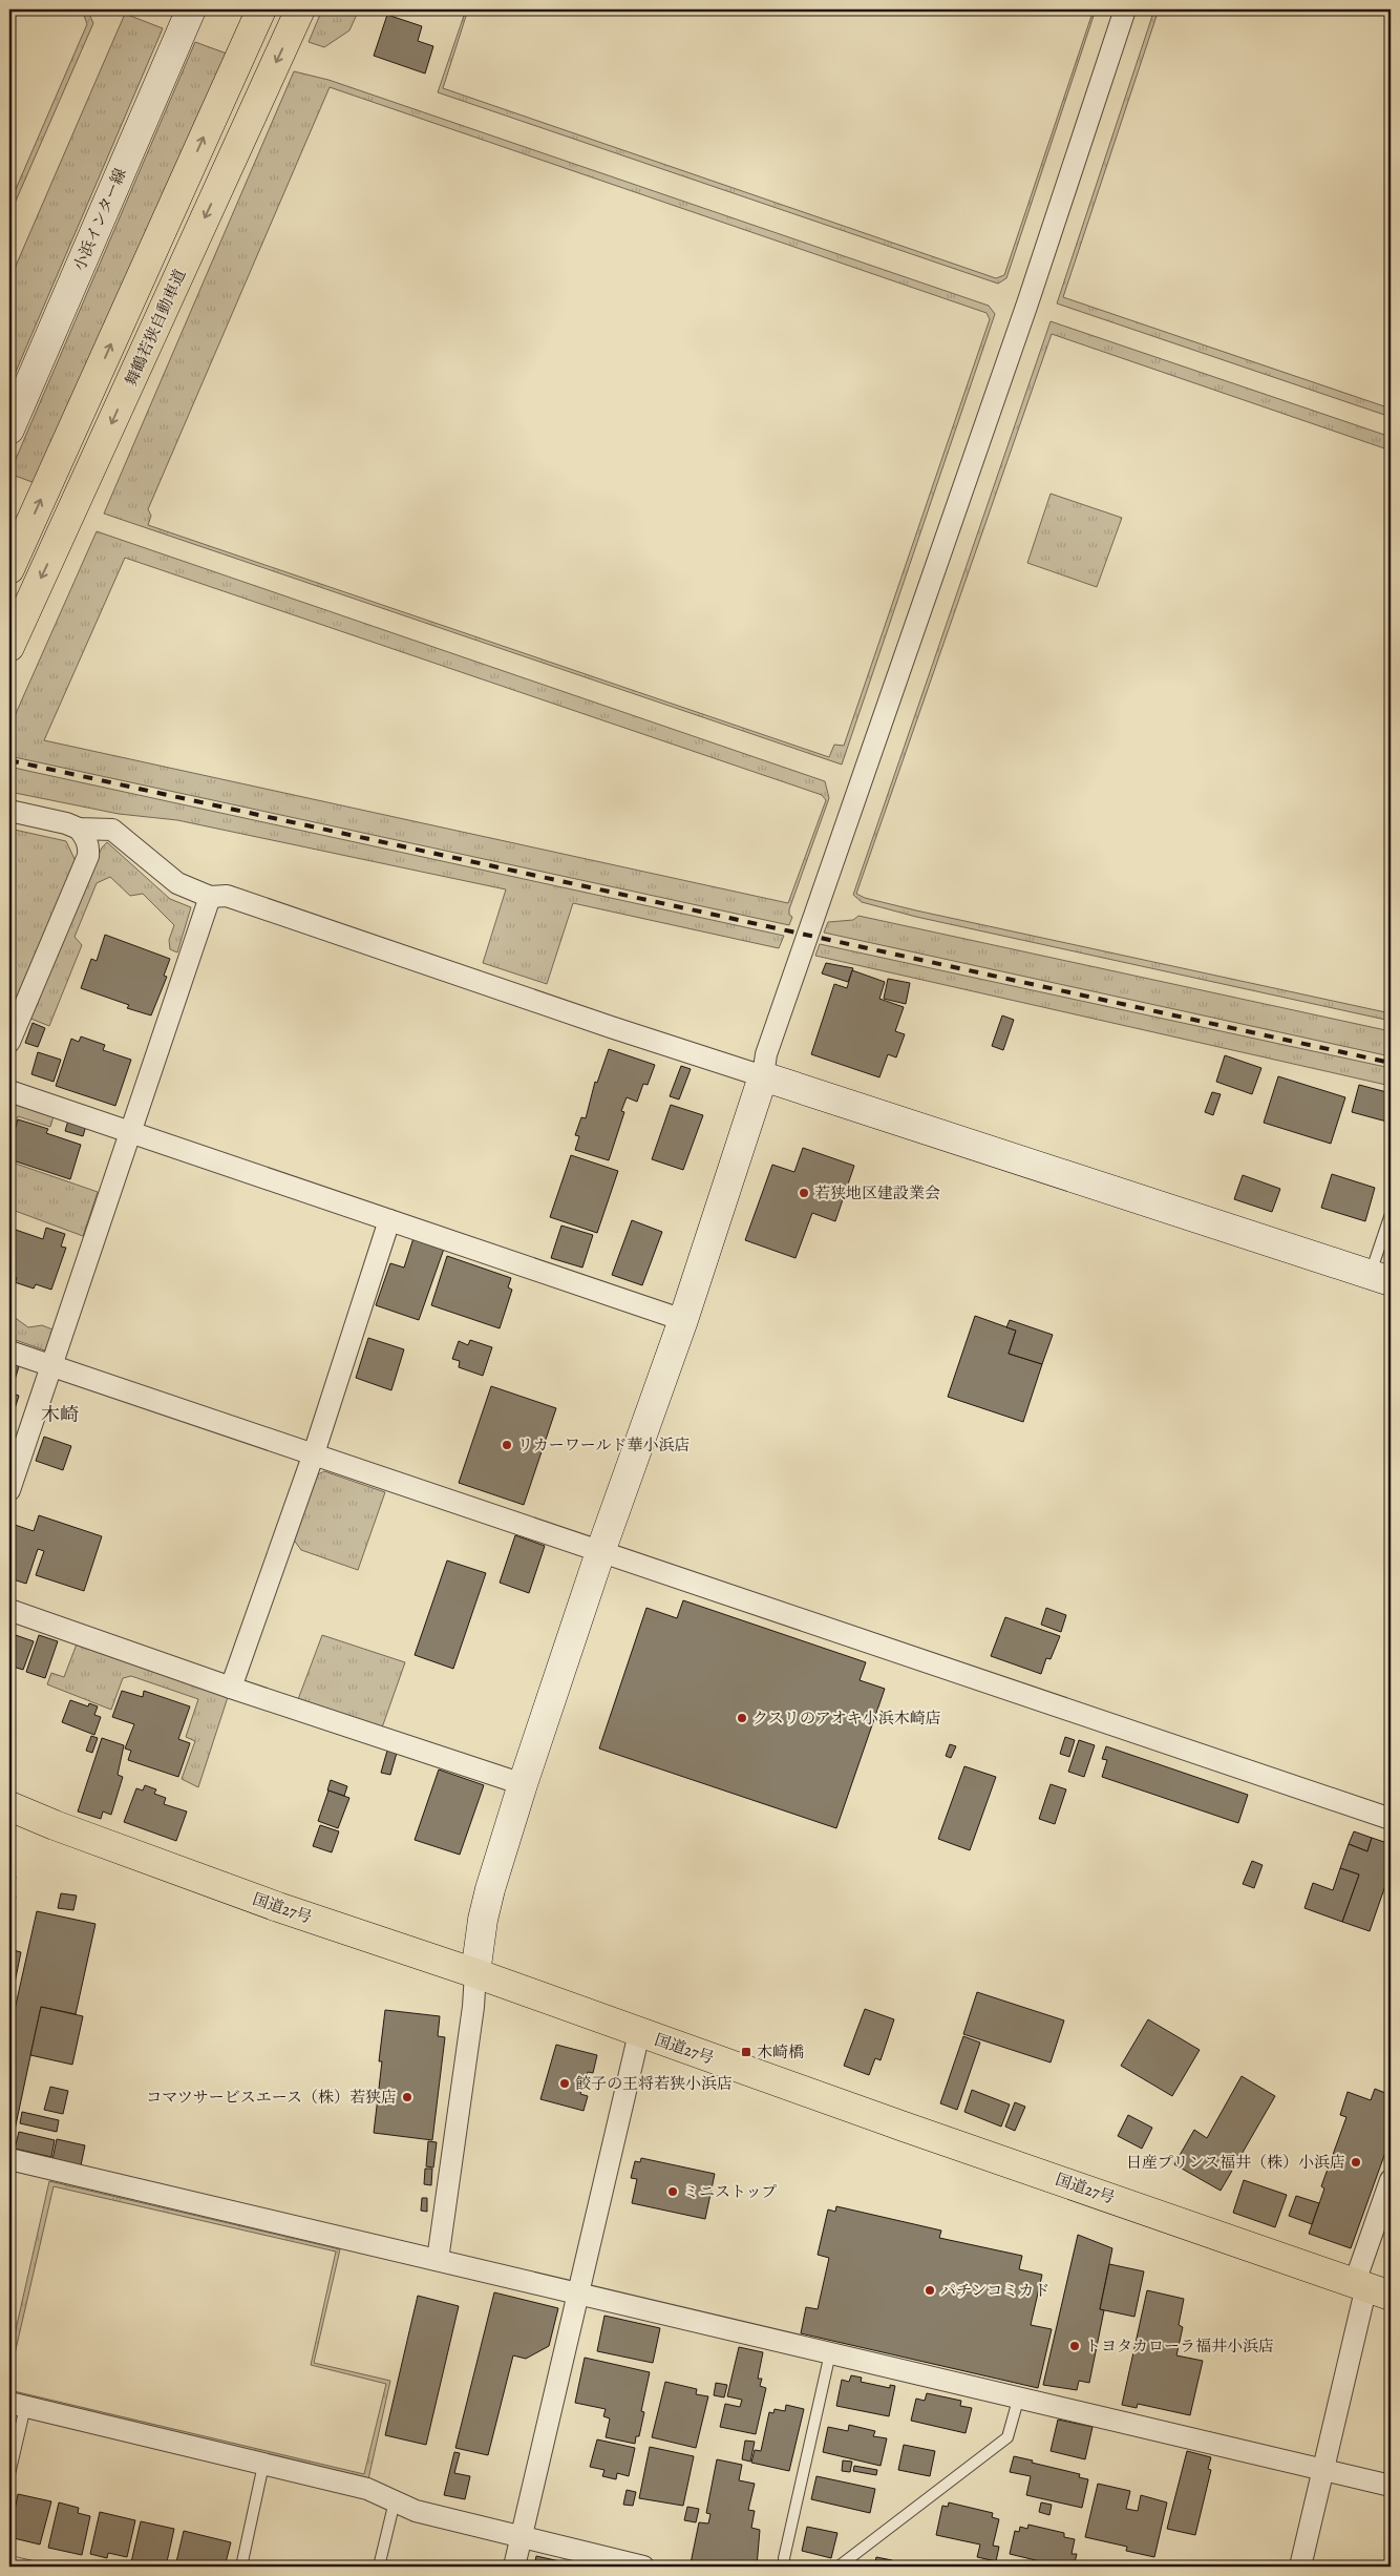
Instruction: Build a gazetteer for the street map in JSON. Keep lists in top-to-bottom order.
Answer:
{
  "streets": {
    "highway": ["舞鶴若狭自動車道", "国道27号"],
    "street": ["小浜インター線"]
  },
  "districts": ["木崎"],
  "places": {
    "other": [
      "若狭地区建設業会",
      "リカーワールド華小浜店",
      "クスリのアオキ小浜木崎店",
      "餃子の王将若狭小浜店",
      "コマツサービスエース（株）若狭店",
      "日産プリンス福井（株）小浜店",
      "ミニストップ",
      "パチンコミカド",
      "トヨタカローラ福井小浜店"
    ],
    "transit": ["木崎橋"]
  }
}
